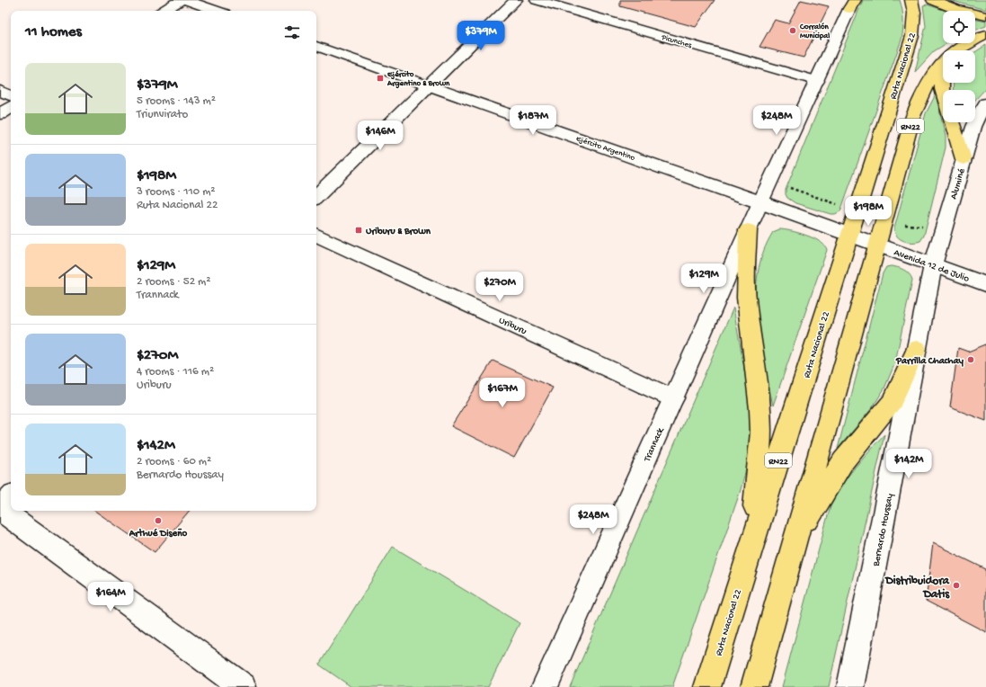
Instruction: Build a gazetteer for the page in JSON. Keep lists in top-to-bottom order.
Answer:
{
  "streets": {
    "main road": ["Ruta Nacional 22", "RN22"],
    "street": [
      "Picunches",
      "Ejército Argentino",
      "Aluminé",
      "Avenida 12 de Julio",
      "Uriburu",
      "Trannack",
      "Bernardo Houssay"
    ]
  },
  "crossings": [
    ["Picunches", "Trannack"],
    ["Ruta Nacional 22", "Ejército Argentino"],
    ["RN22", "Ejército Argentino"],
    ["RN22", "Avenida 12 de Julio"],
    ["Ejército Argentino", "Avenida 12 de Julio"],
    ["Ejército Argentino", "Trannack"],
    ["Aluminé", "Avenida 12 de Julio"],
    ["Aluminé", "Bernardo Houssay"],
    ["Avenida 12 de Julio", "Bernardo Houssay"],
    ["Uriburu", "Trannack"]
  ],
  "places": {
    "other": [
      "Corralón Municipal",
      "Parrilla Chachay",
      "Arthué Diseño",
      "Distribuidora Datis"
    ],
    "transit": ["Ejército Argentino & Brown", "Uriburu & Brown"]
  },
  "page": {
    "map_buttons": ["+", "−"],
    "heading": "11 homes",
    "price": [
      "$379M",
      "$187M",
      "$248M",
      "$146M",
      "$198M",
      "$129M",
      "$270M",
      "$167M",
      "$142M",
      "$248M",
      "$164M"
    ],
    "list": [
      {
        "name": "$379M",
        "note": "5 rooms · 143 m² · Triunvirato"
      },
      {
        "name": "$198M",
        "note": "3 rooms · 110 m² · Ruta Nacional 22"
      },
      {
        "name": "$129M",
        "note": "2 rooms · 52 m² · Trannack"
      },
      {
        "name": "$270M",
        "note": "4 rooms · 116 m² · Uriburu"
      },
      {
        "name": "$142M",
        "note": "2 rooms · 60 m² · Bernardo Houssay"
      }
    ]
  }
}
